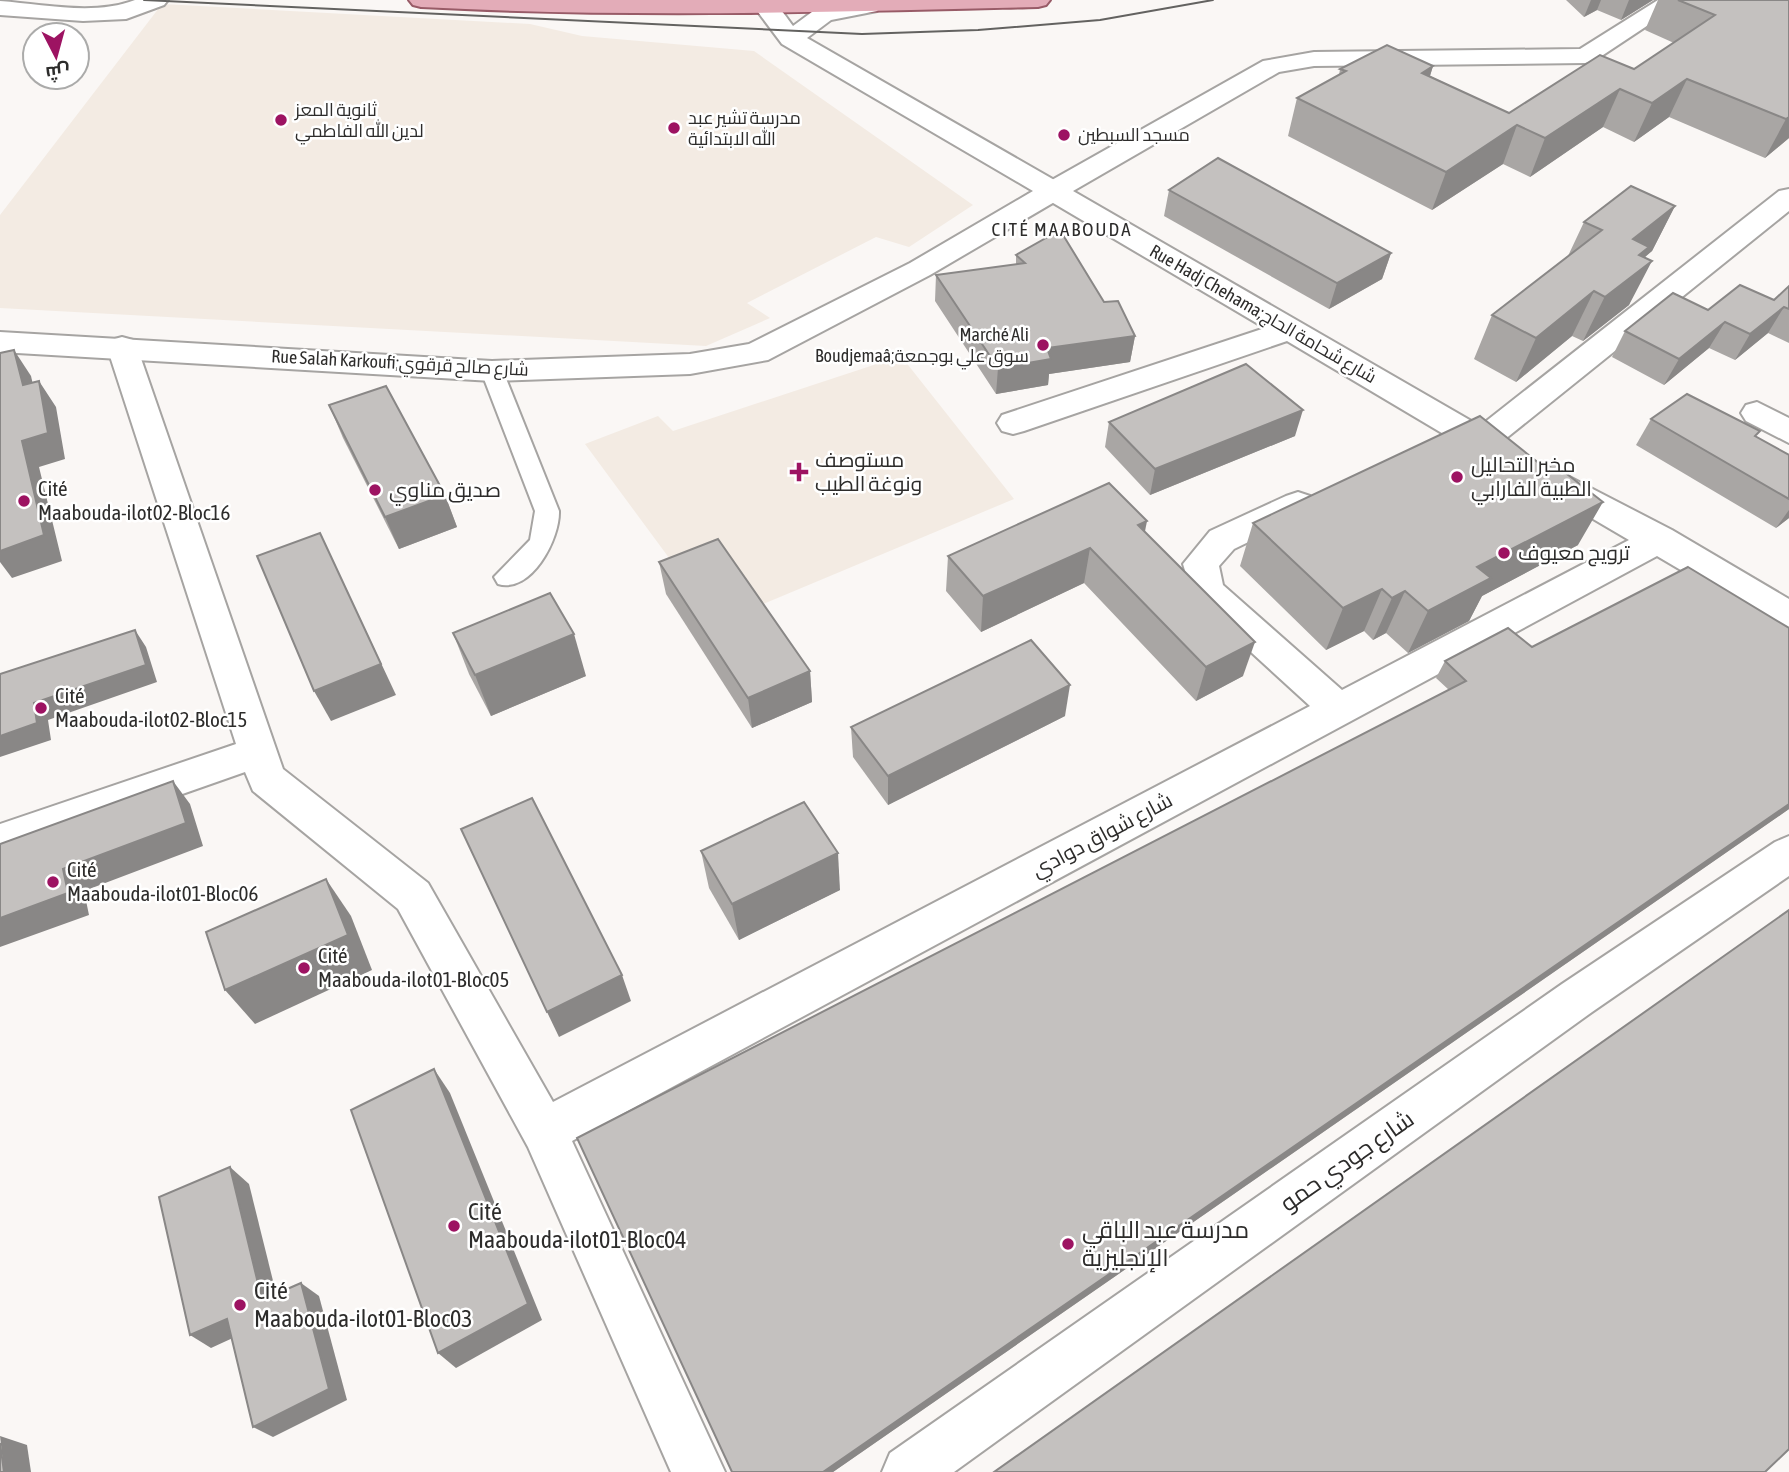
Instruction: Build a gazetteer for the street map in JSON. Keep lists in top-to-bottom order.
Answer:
{
  "streets": {
    "street": [
      "Rue Hadj Chehama;شارع شحامة الحاج",
      "Rue Salah Karkoufi;شارع صالح قرقوي",
      "شارع شواق دوادي",
      "شارع جودي حمو"
    ]
  },
  "crossings": [
    ["Rue Hadj Chehama;شارع شحامة الحاج", "Rue Salah Karkoufi;شارع صالح قرقوي"],
    ["Rue Hadj Chehama;شارع شحامة الحاج", "شارع شواق دوادي"]
  ],
  "districts": ["CITÉ MAABOUDA"],
  "places": {
    "other": [
      "ثانوية المعز لدين الله الفاطمي",
      "مدرسة تشير عبد الله الابتدائية",
      "مسجد السبطين",
      "Marché Ali Boudjemaâ;سوق علي بوجمعة",
      "مخبر التحاليل الطبية الفارابي",
      "صديق مناوي",
      "Cité Maabouda-ilot02-Bloc16",
      "ترويج معيوف",
      "Cité Maabouda-ilot02-Bloc15",
      "Cité Maabouda-ilot01-Bloc06",
      "Cité Maabouda-ilot01-Bloc05",
      "Cité Maabouda-ilot01-Bloc04",
      "مدرسة عبد الباقي الإنجليزية",
      "Cité Maabouda-ilot01-Bloc03"
    ],
    "health": ["مستوصف ونوغة الطيب"]
  },
  "north": "bottom"
}
